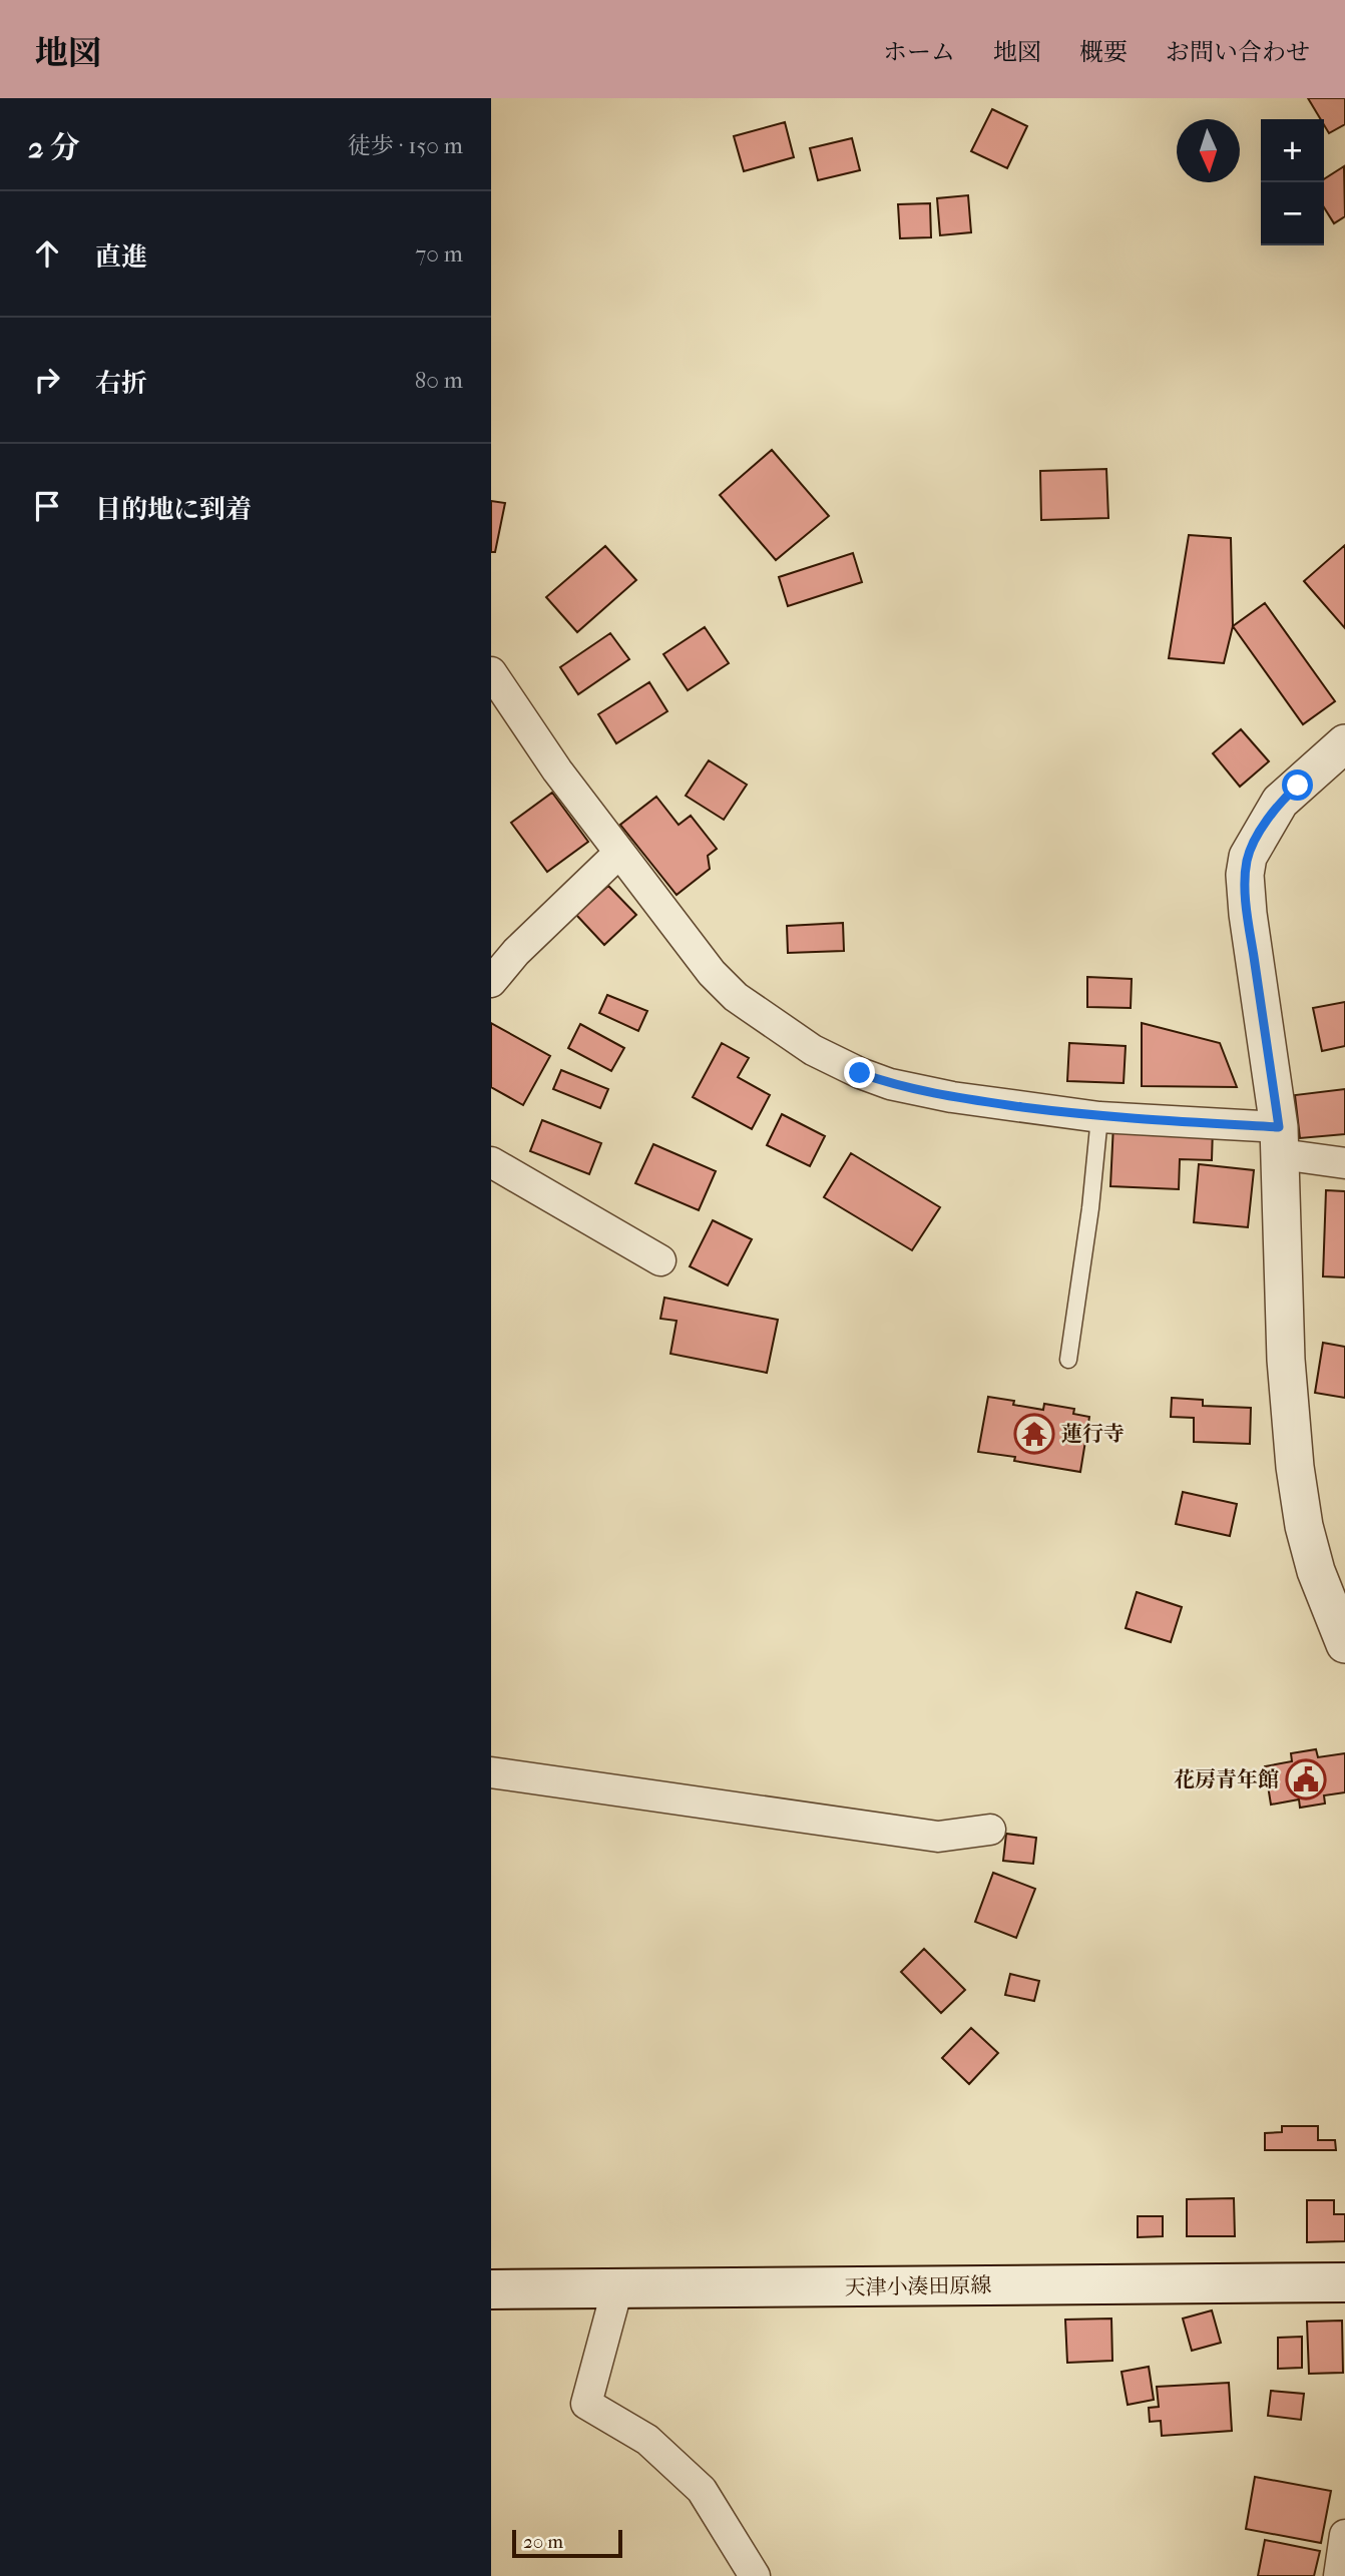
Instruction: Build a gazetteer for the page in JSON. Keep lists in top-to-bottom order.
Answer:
{
  "streets": {
    "main road": ["天津小湊田原線"]
  },
  "places": {
    "temple": ["蓮行寺"],
    "public building": ["花房青年館"]
  },
  "scale_bar": "20 m",
  "north": "bottom",
  "page": {
    "header": "地図",
    "nav": [
      "ホーム",
      "地図",
      "概要",
      "お問い合わせ"
    ],
    "heading": ["2 分", "徒歩 · 150 m"],
    "map_buttons": ["+", "−"],
    "list": [
      ["直進", "70 m"],
      ["右折", "80 m"],
      "目的地に到着"
    ],
    "scale": "20 m"
  }
}
